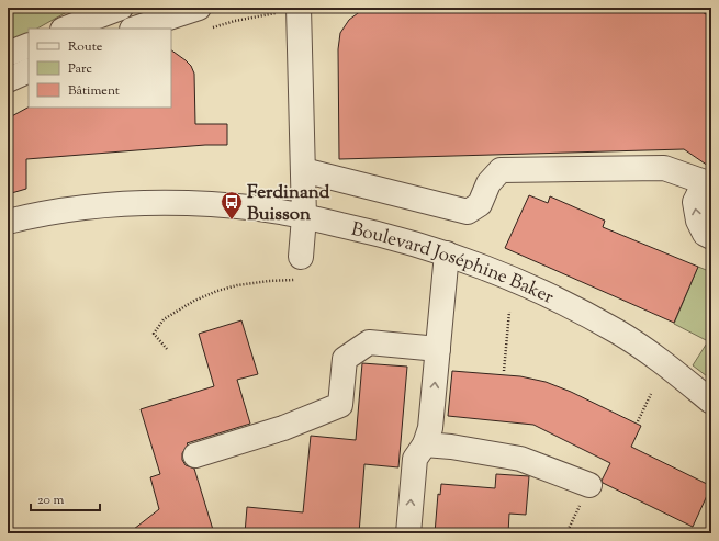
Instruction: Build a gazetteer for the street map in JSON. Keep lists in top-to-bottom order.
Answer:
{
  "streets": {
    "street": ["Boulevard Joséphine Baker"]
  },
  "places": {
    "bus stop": ["Ferdinand Buisson"]
  },
  "legend": ["Route", "Parc", "Bâtiment"],
  "scale_bar": "20 m"
}
